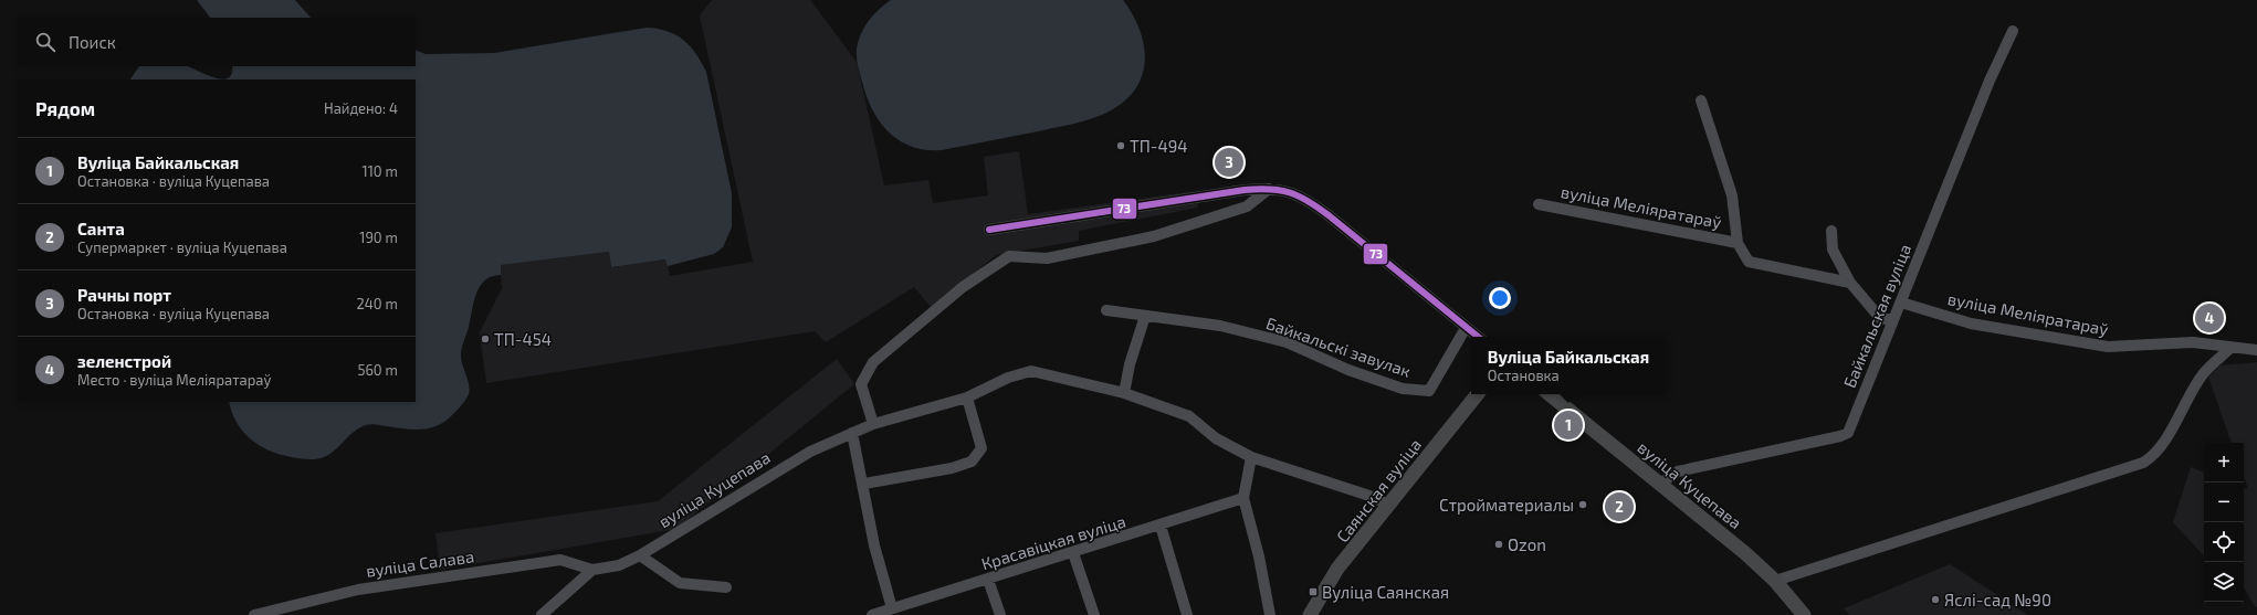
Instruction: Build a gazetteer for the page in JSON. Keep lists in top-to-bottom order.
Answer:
{
  "streets": {
    "main road": ["вуліца Куцепава", "Саянская вуліца"],
    "street": [
      "вуліца Меліяратараў",
      "Байкальская вуліца",
      "Байкальскі завулак",
      "Красавіцкая вуліца",
      "вуліца Салава"
    ]
  },
  "crossings": [
    ["вуліца Меліяратараў", "Байкальская вуліца"],
    ["Байкальская вуліца", "вуліца Куцепава"],
    ["вуліца Куцепава", "вуліца Салава"]
  ],
  "places": {
    "other": [
      "ТП-494",
      "ТП-454",
      "Стройматериалы",
      "Ozon",
      "Яслі-сад №90"
    ],
    "transit": ["Вуліца Саянская"]
  },
  "lines": ["transit line 73"],
  "page": {
    "search": "Поиск",
    "heading": ["Рядом", "Найдено: 4"],
    "list": [
      {
        "mark": "1",
        "name": "Вуліца Байкальская",
        "note": "Остановка · вуліца Куцепава",
        "value": "110 m"
      },
      {
        "mark": "2",
        "name": "Санта",
        "note": "Супермаркет · вуліца Куцепава",
        "value": "190 m"
      },
      {
        "mark": "3",
        "name": "Рачны порт",
        "note": "Остановка · вуліца Куцепава",
        "value": "240 m"
      },
      {
        "mark": "4",
        "name": "зеленстрой",
        "note": "Место · вуліца Меліяратараў",
        "value": "560 m"
      }
    ],
    "pins": [
      "3",
      "4",
      "1",
      "2"
    ],
    "popup": ["Вуліца Байкальская", "Остановка"],
    "map_buttons": ["+", "−"]
  }
}
